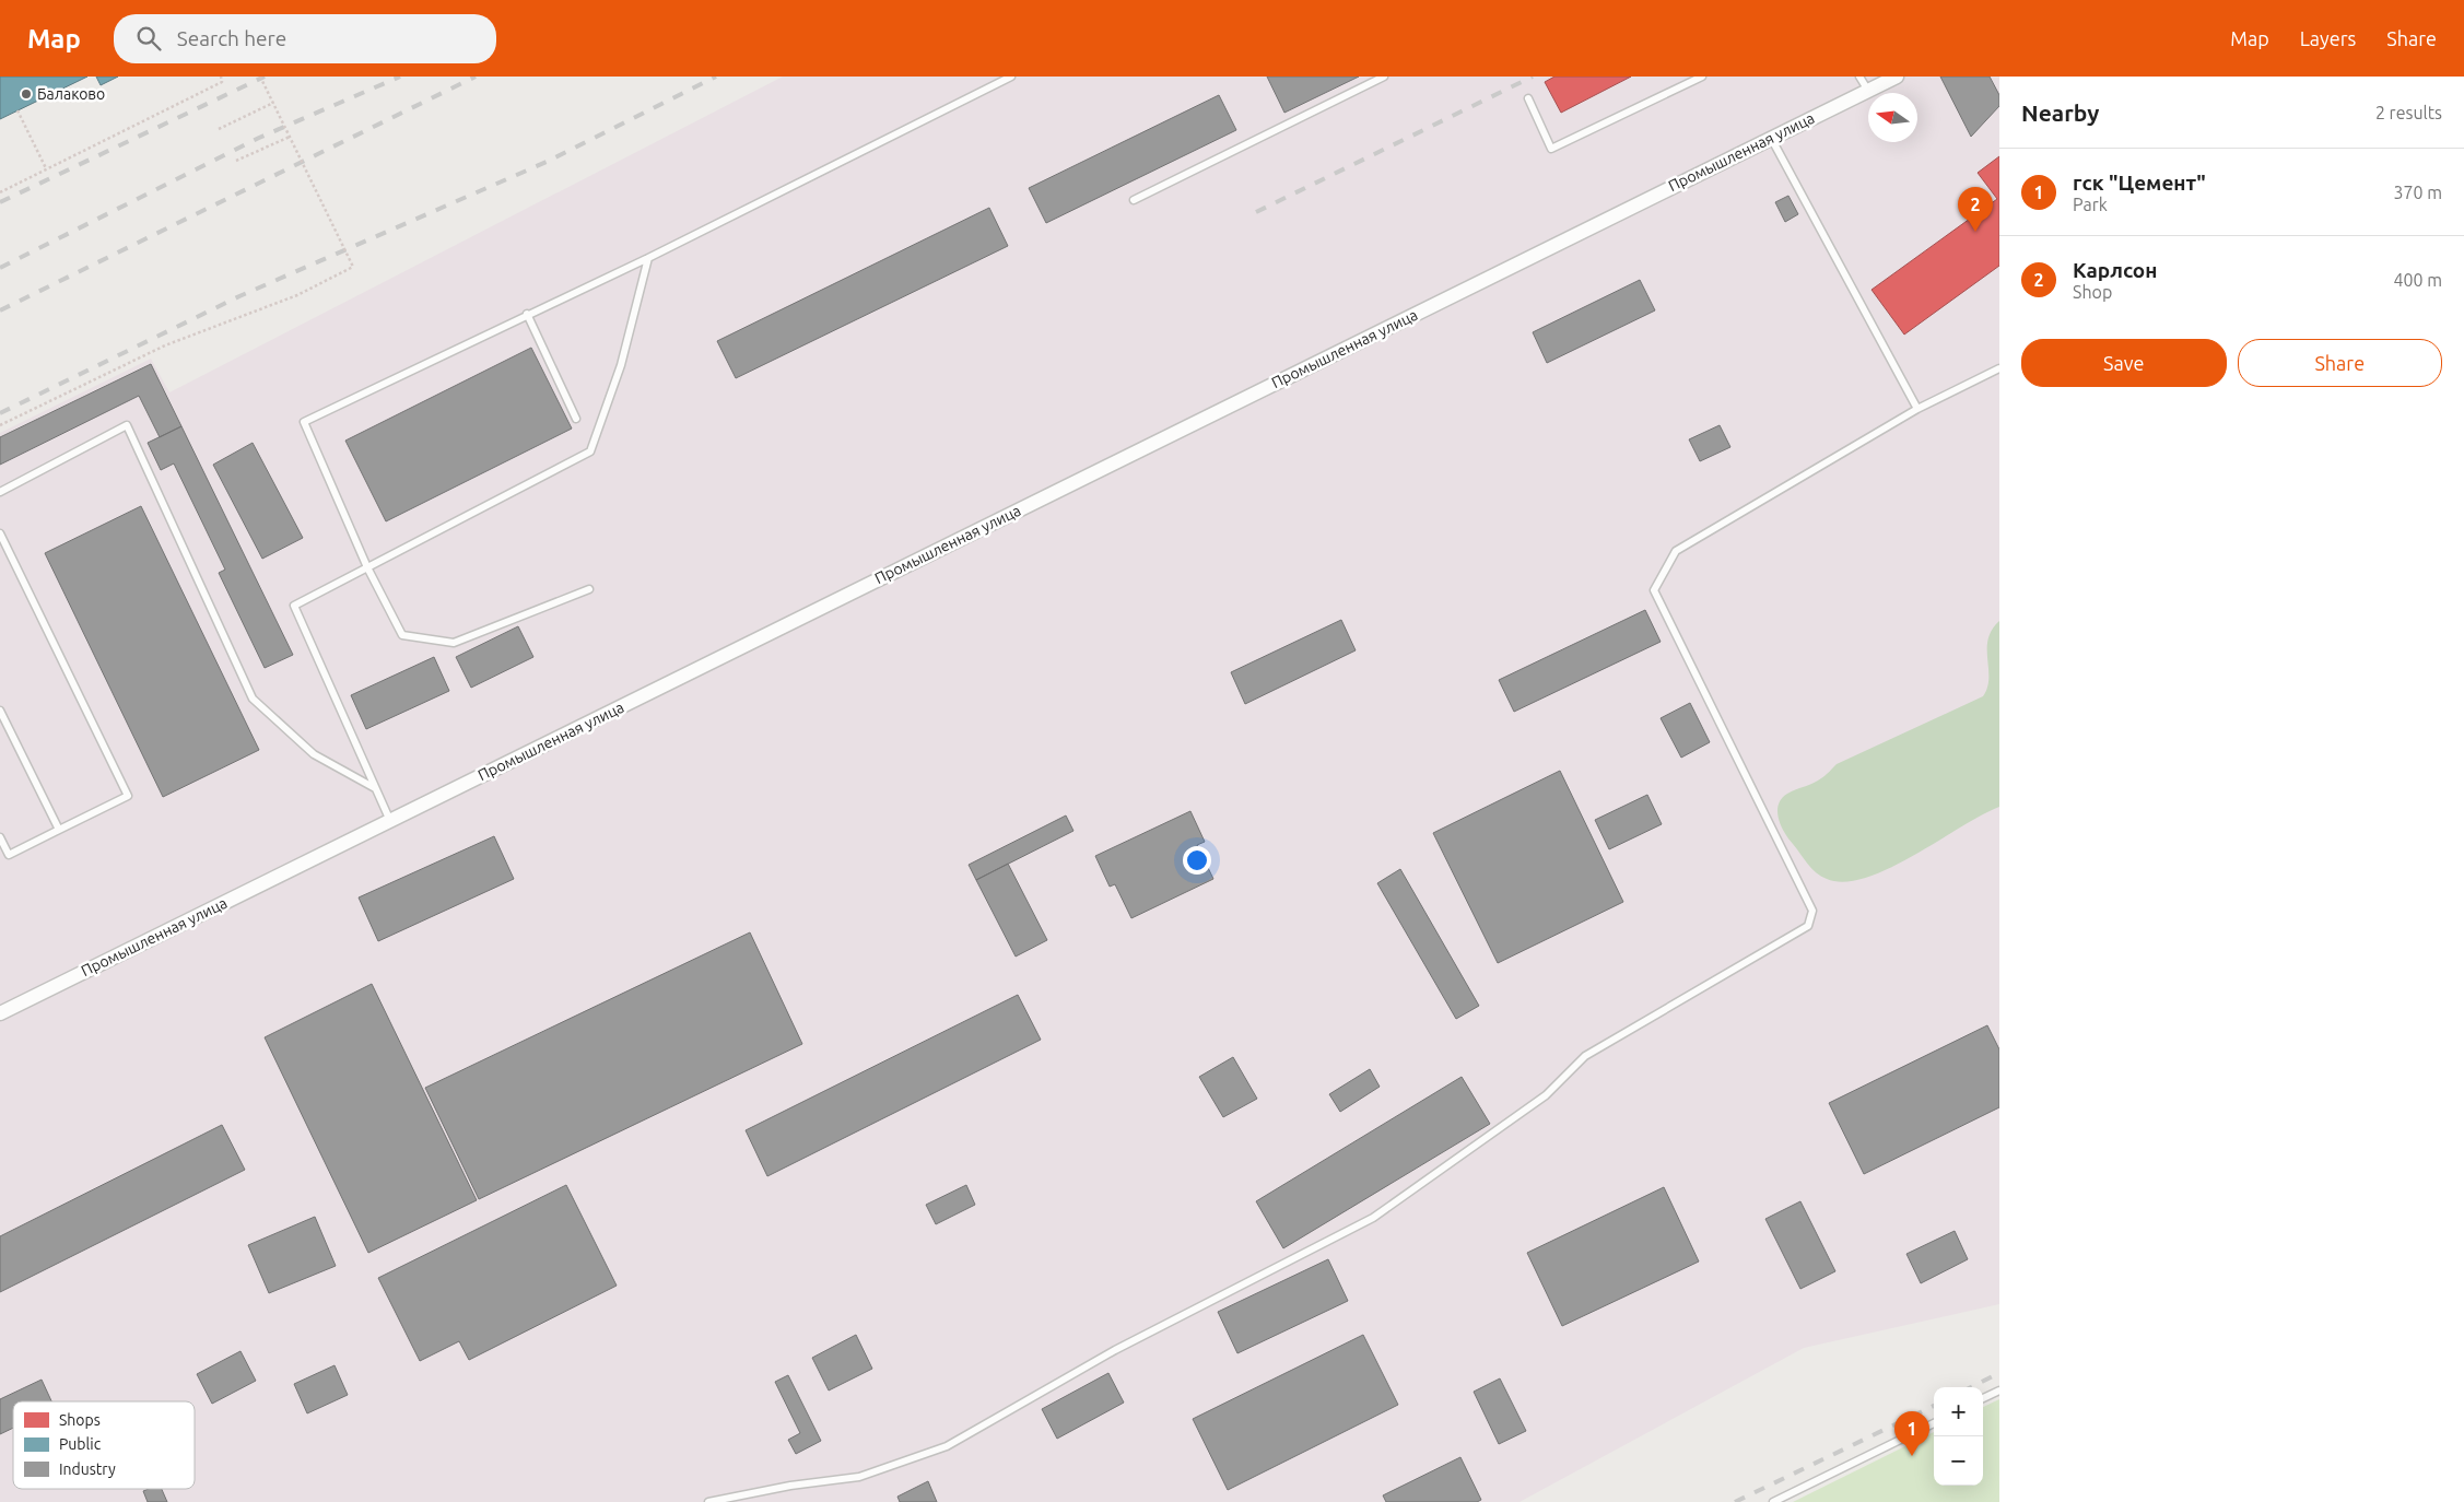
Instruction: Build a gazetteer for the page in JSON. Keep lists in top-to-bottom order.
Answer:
{
  "streets": {
    "street": ["Промышленная улица"]
  },
  "places": ["Балаково"],
  "legend": ["Shops", "Public", "Industry"],
  "north": "left",
  "page": {
    "header": "Map",
    "search": "Search here",
    "nav": ["Map", "Layers", "Share"],
    "heading": ["Nearby", "2 results"],
    "list": [
      {
        "mark": "1",
        "name": "гск \"Цемент\"",
        "note": "Park",
        "value": "370 m"
      },
      {
        "mark": "2",
        "name": "Карлсон",
        "note": "Shop",
        "value": "400 m"
      }
    ],
    "pins": ["2", "1"],
    "buttons": ["Save", "Share"],
    "map_buttons": ["+", "−"]
  }
}
